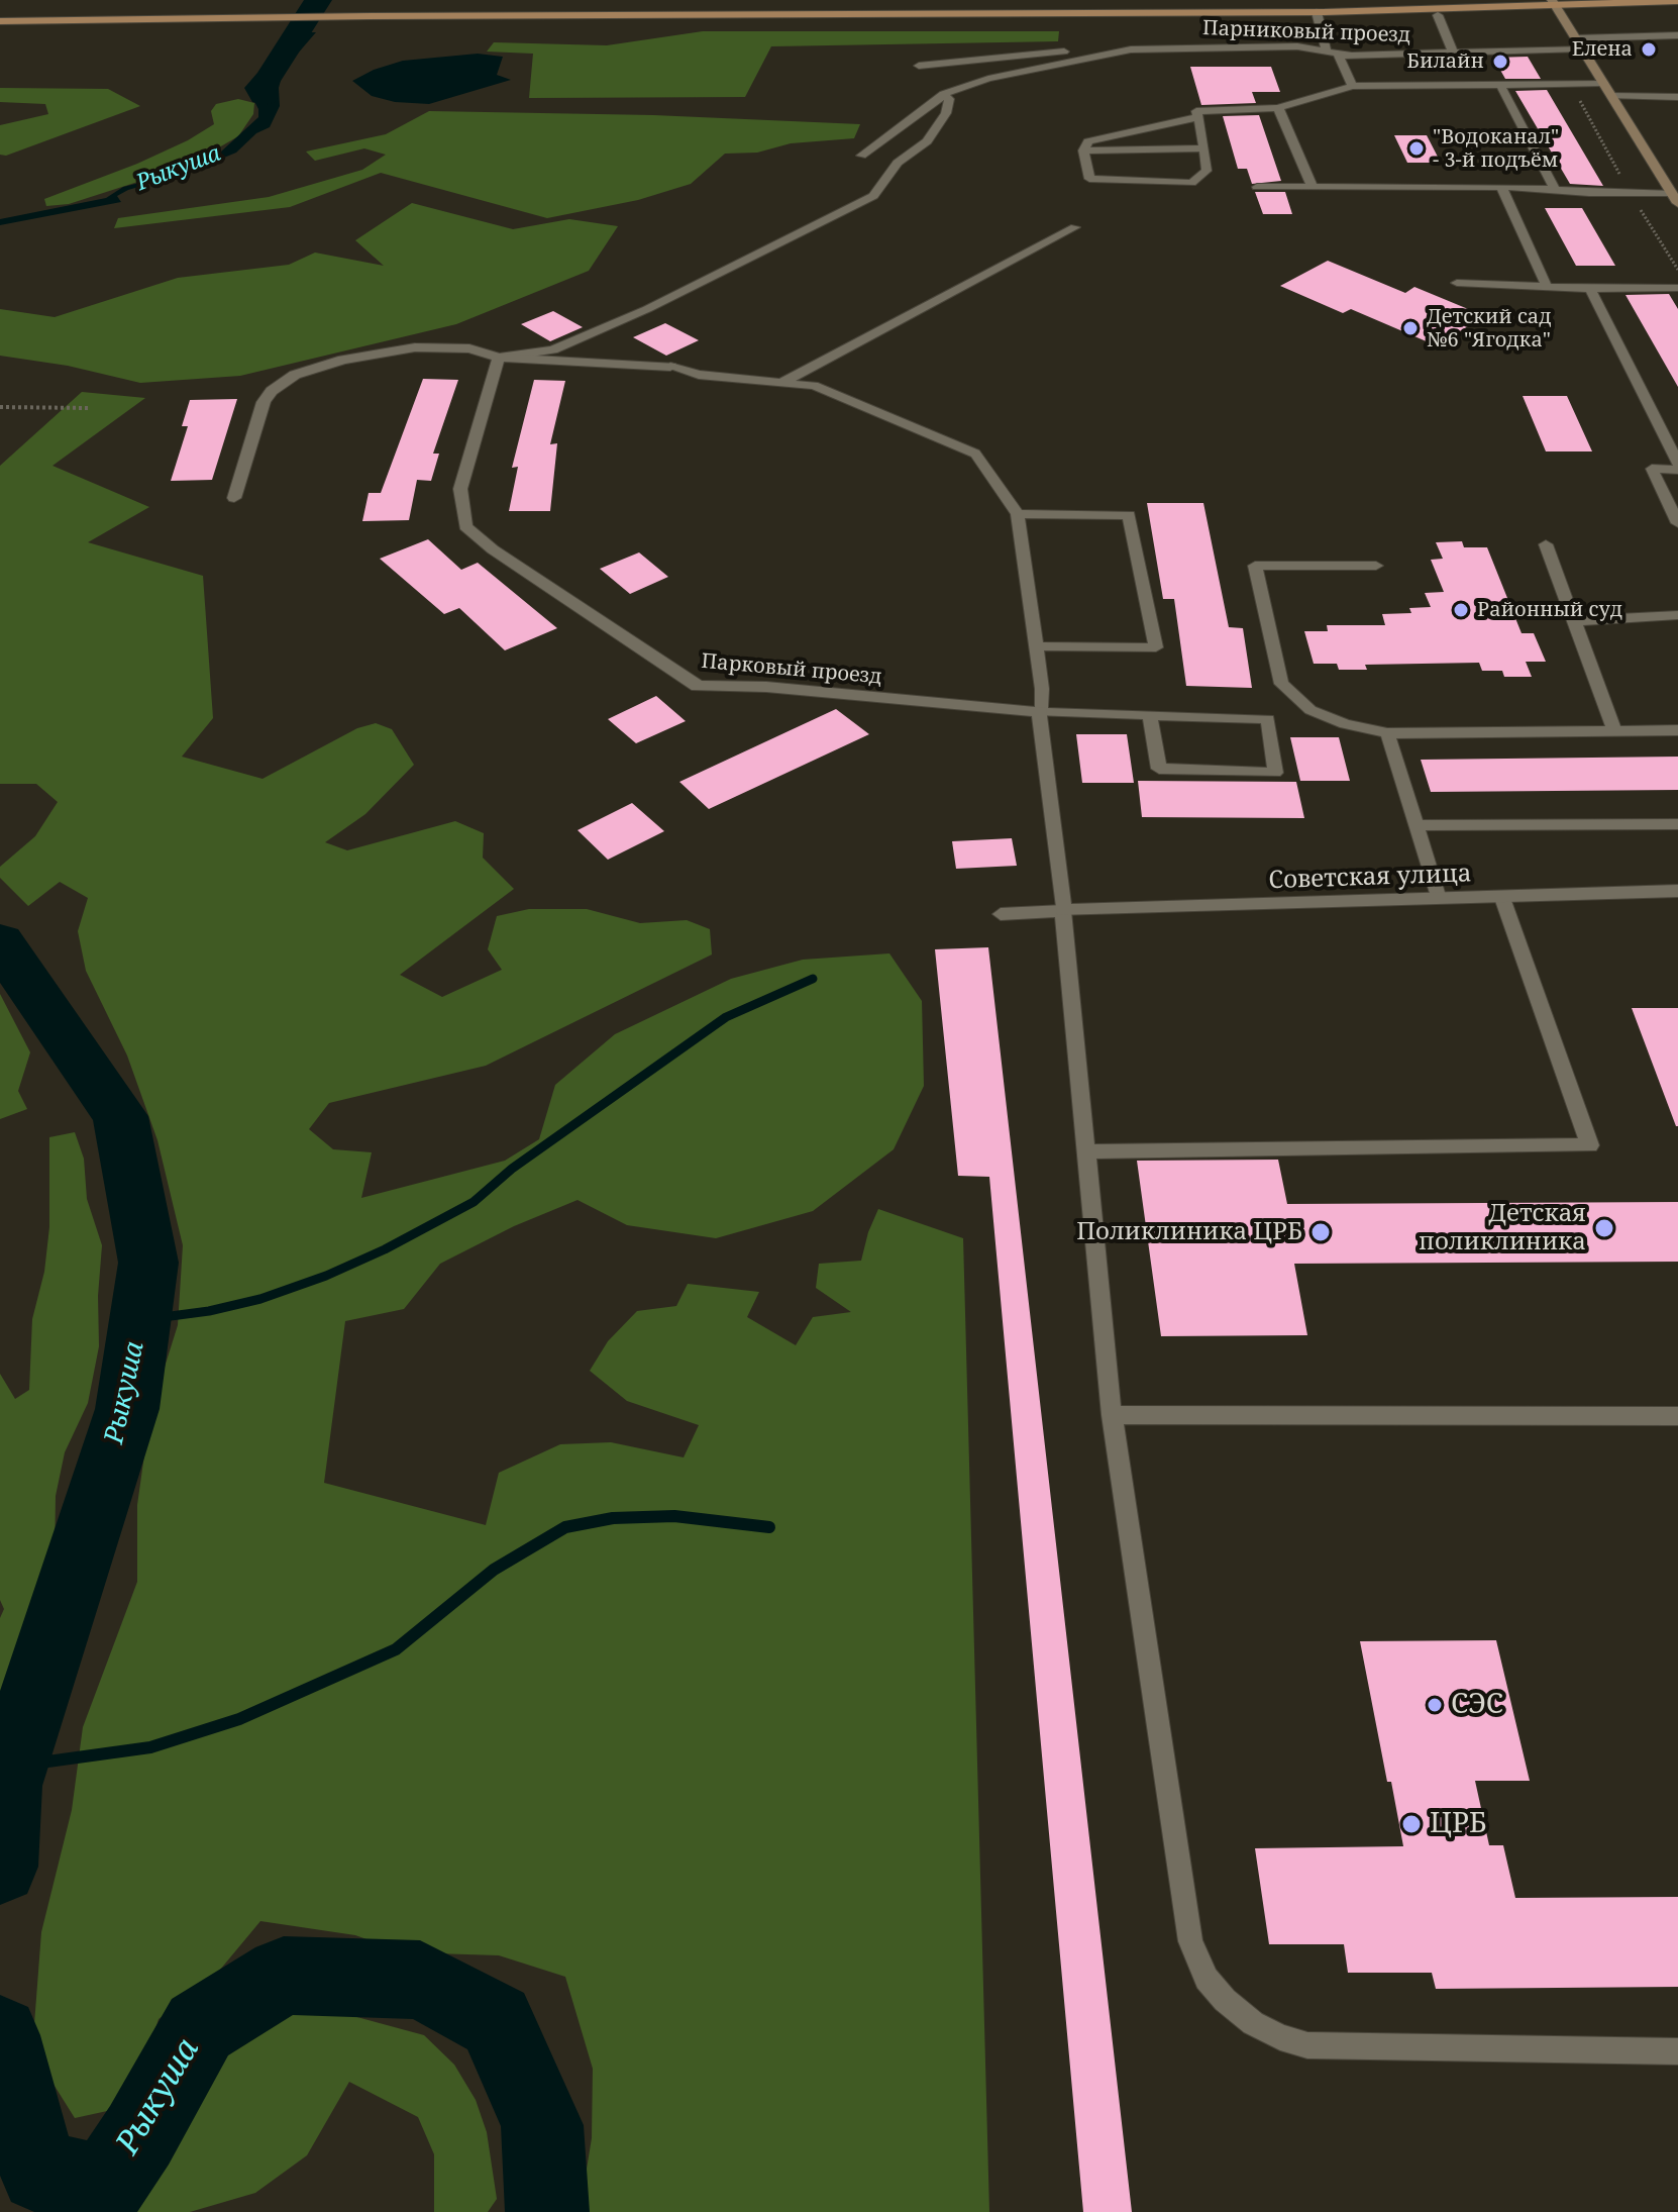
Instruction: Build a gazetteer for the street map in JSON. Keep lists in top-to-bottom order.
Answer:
{
  "streets": {
    "street": ["Парковый проезд", "Советская улица"],
    "lane": ["Парниковый проезд"]
  },
  "water": ["Рыкуша"],
  "places": [
    "Елена",
    "Билайн",
    "\"Водоканал\" - 3-й подъём",
    "Детский сад №6 \"Ягодка\"",
    "Районный суд",
    "Детская поликлиника",
    "Поликлиника ЦРБ",
    "СЭС",
    "ЦРБ"
  ]
}
